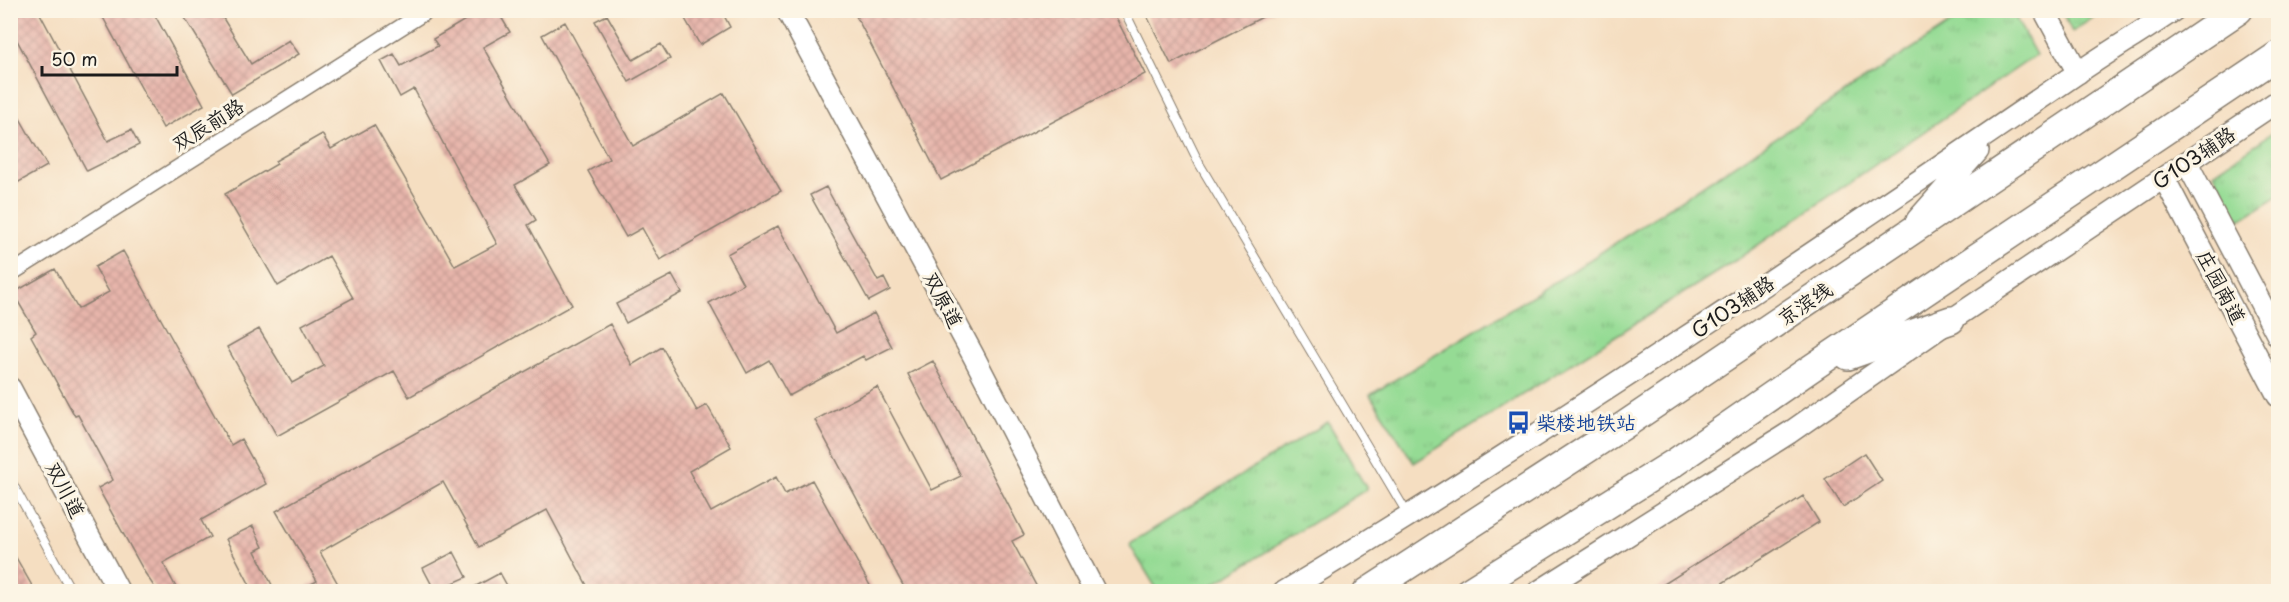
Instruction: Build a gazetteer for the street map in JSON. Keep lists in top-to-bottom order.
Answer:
{
  "streets": {
    "highway": ["京滨线"],
    "street": [
      "双辰前路",
      "G103辅路",
      "庄园南道",
      "双原道",
      "双川道"
    ]
  },
  "crossings": [
    ["G103辅路", "庄园南道"]
  ],
  "places": {
    "bus stop": ["柴楼地铁站"]
  },
  "scale_bar": "50 m"
}
